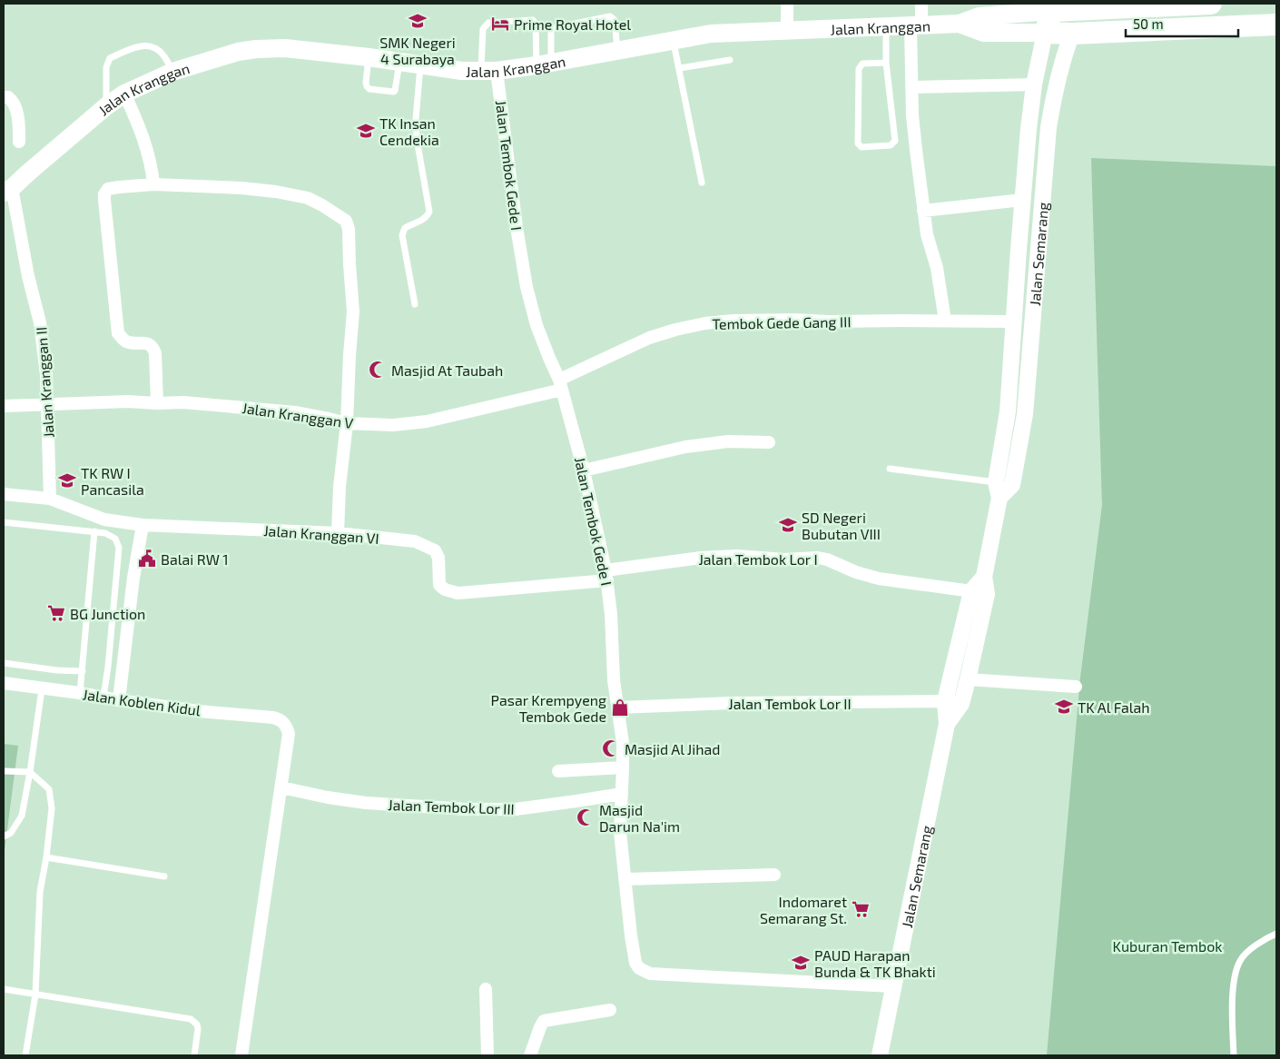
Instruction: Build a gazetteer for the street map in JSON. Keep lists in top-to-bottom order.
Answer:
{
  "streets": {
    "highway": ["Jalan Kranggan", "Jalan Semarang"],
    "street": [
      "Jalan Tembok Gede I",
      "Tembok Gede Gang III",
      "Jalan Kranggan II",
      "Jalan Kranggan V",
      "Jalan Kranggan VI",
      "Jalan Tembok Lor I",
      "Jalan Koblen Kidul",
      "Jalan Tembok Lor II",
      "Jalan Tembok Lor III"
    ]
  },
  "crossings": [
    ["Jalan Kranggan", "Jalan Tembok Gede I"],
    ["Jalan Kranggan", "Jalan Semarang"],
    ["Jalan Kranggan", "Jalan Kranggan II"],
    ["Jalan Tembok Gede I", "Jalan Semarang"],
    ["Jalan Tembok Gede I", "Tembok Gede Gang III"],
    ["Jalan Tembok Gede I", "Jalan Kranggan V"],
    ["Jalan Tembok Gede I", "Jalan Kranggan VI"],
    ["Jalan Tembok Gede I", "Jalan Tembok Lor I"],
    ["Jalan Tembok Gede I", "Jalan Tembok Lor II"],
    ["Jalan Tembok Gede I", "Jalan Tembok Lor III"],
    ["Jalan Semarang", "Tembok Gede Gang III"],
    ["Jalan Semarang", "Jalan Tembok Lor I"],
    ["Jalan Semarang", "Jalan Tembok Lor II"],
    ["Tembok Gede Gang III", "Jalan Kranggan V"],
    ["Jalan Kranggan II", "Jalan Kranggan V"],
    ["Jalan Kranggan II", "Jalan Kranggan VI"],
    ["Jalan Kranggan VI", "Jalan Tembok Lor I"],
    ["Jalan Koblen Kidul", "Jalan Tembok Lor III"]
  ],
  "parks": ["Kuburan Tembok"],
  "places": {
    "school or university": [
      "SMK Negeri 4 Surabaya",
      "TK Insan Cendekia",
      "TK RW I Pancasila",
      "SD Negeri Bubutan VIII",
      "TK Al Falah",
      "PAUD Harapan Bunda & TK Bhakti"
    ],
    "hotel": ["Prime Royal Hotel"],
    "mosque": ["Masjid At Taubah", "Masjid Al Jihad", "Masjid Darun Na'im"],
    "public building": ["Balai RW 1"],
    "supermarket": ["BG Junction", "Indomaret Semarang St."],
    "shop": ["Pasar Krempyeng Tembok Gede"]
  },
  "scale_bar": "50 m"
}
